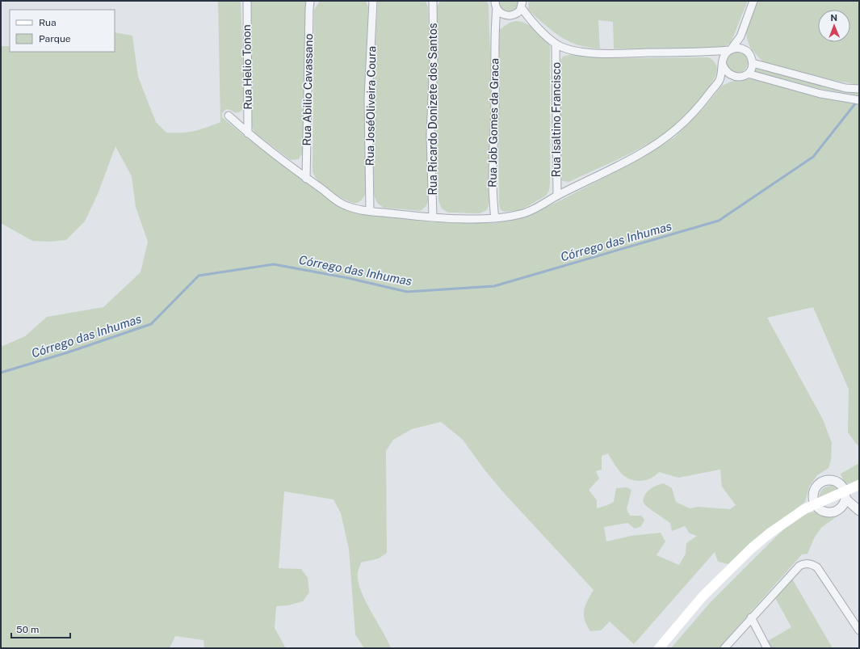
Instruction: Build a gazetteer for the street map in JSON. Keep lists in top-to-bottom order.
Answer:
{
  "streets": {
    "street": [
      "Rua Helio Tonon",
      "Rua Abilio Cavassano",
      "Rua JoséOliveira Coura",
      "Rua Ricardo Donizete dos Santos",
      "Rua Isaltino Francisco",
      "Rua Job Gomes da Graca"
    ]
  },
  "water": ["Córrego das Inhumas"],
  "legend": ["Rua", "Parque"],
  "scale_bar": "50 m",
  "north": "top"
}
